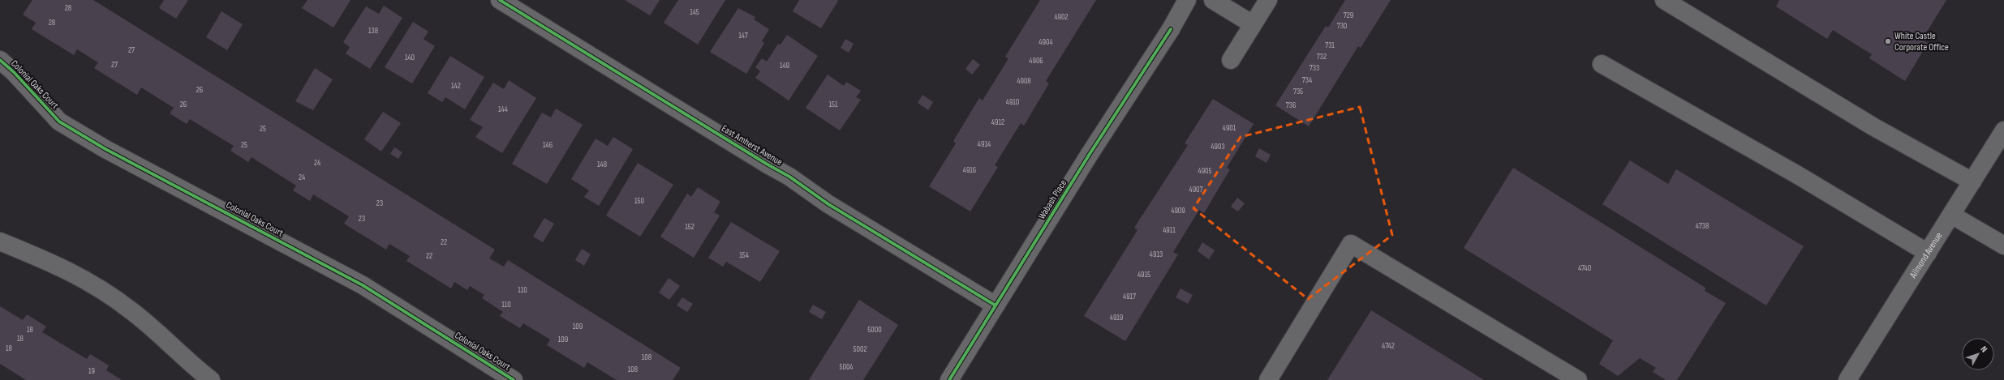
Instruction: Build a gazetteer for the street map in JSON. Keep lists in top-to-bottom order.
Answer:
{
  "streets": {
    "street": [
      "Colonial Oaks Court",
      "East Amherst Avenue",
      "Wabash Place",
      "Allmond Avenue"
    ]
  },
  "crossings": [
    ["East Amherst Avenue", "Wabash Place"]
  ],
  "places": ["White Castle Corporate Office"],
  "house_numbers": [
    "28",
    "145",
    "729",
    "4902",
    "28",
    "730",
    "138",
    "147",
    "4904",
    "731",
    "27",
    "732",
    "140",
    "4906",
    "27",
    "149",
    "733",
    "734",
    "4908",
    "142",
    "26",
    "735",
    "4910",
    "26",
    "151",
    "736",
    "144",
    "4912",
    "4901",
    "25",
    "4914",
    "25",
    "146",
    "4903",
    "24",
    "148",
    "4916",
    "4905",
    "24",
    "4907",
    "150",
    "23",
    "4909",
    "23",
    "4738",
    "152",
    "4911",
    "22",
    "4913",
    "154",
    "22",
    "4740",
    "4915",
    "110",
    "4917",
    "110",
    "4919",
    "109",
    "18",
    "5000",
    "18",
    "109",
    "4742",
    "18",
    "5002",
    "108",
    "5004",
    "108",
    "19"
  ],
  "north": "top right"
}
